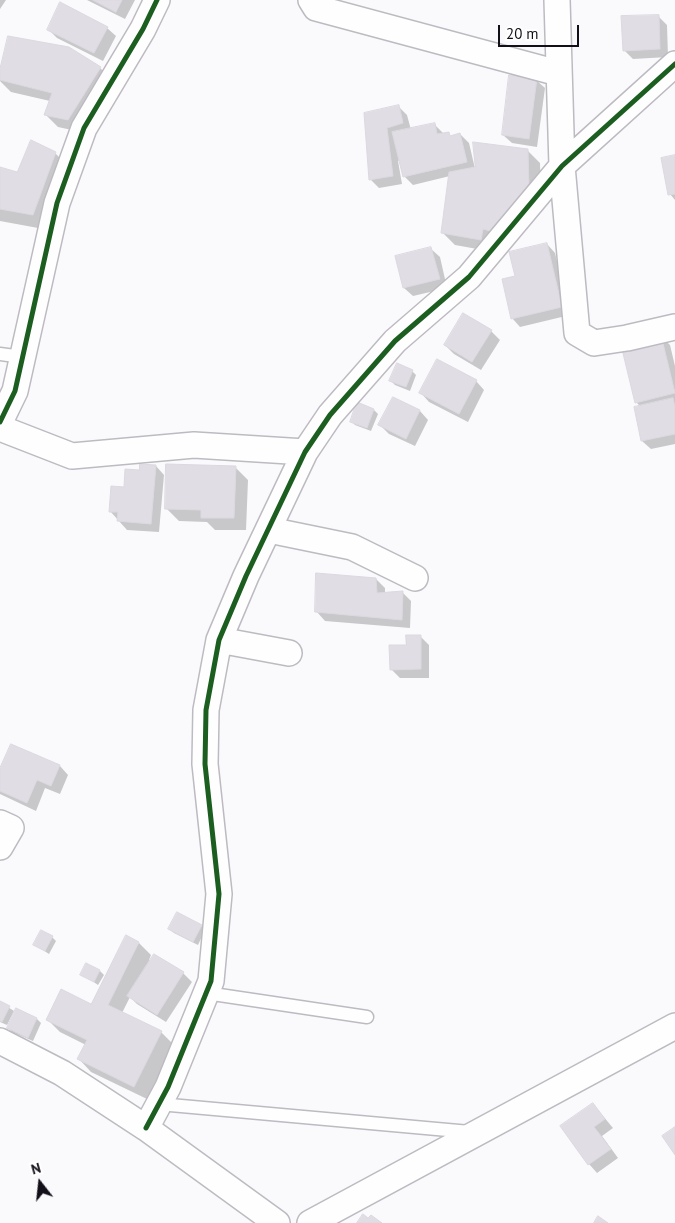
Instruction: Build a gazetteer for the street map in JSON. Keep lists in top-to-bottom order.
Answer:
{
  "scale_bar": "20 m",
  "north": "top"
}
